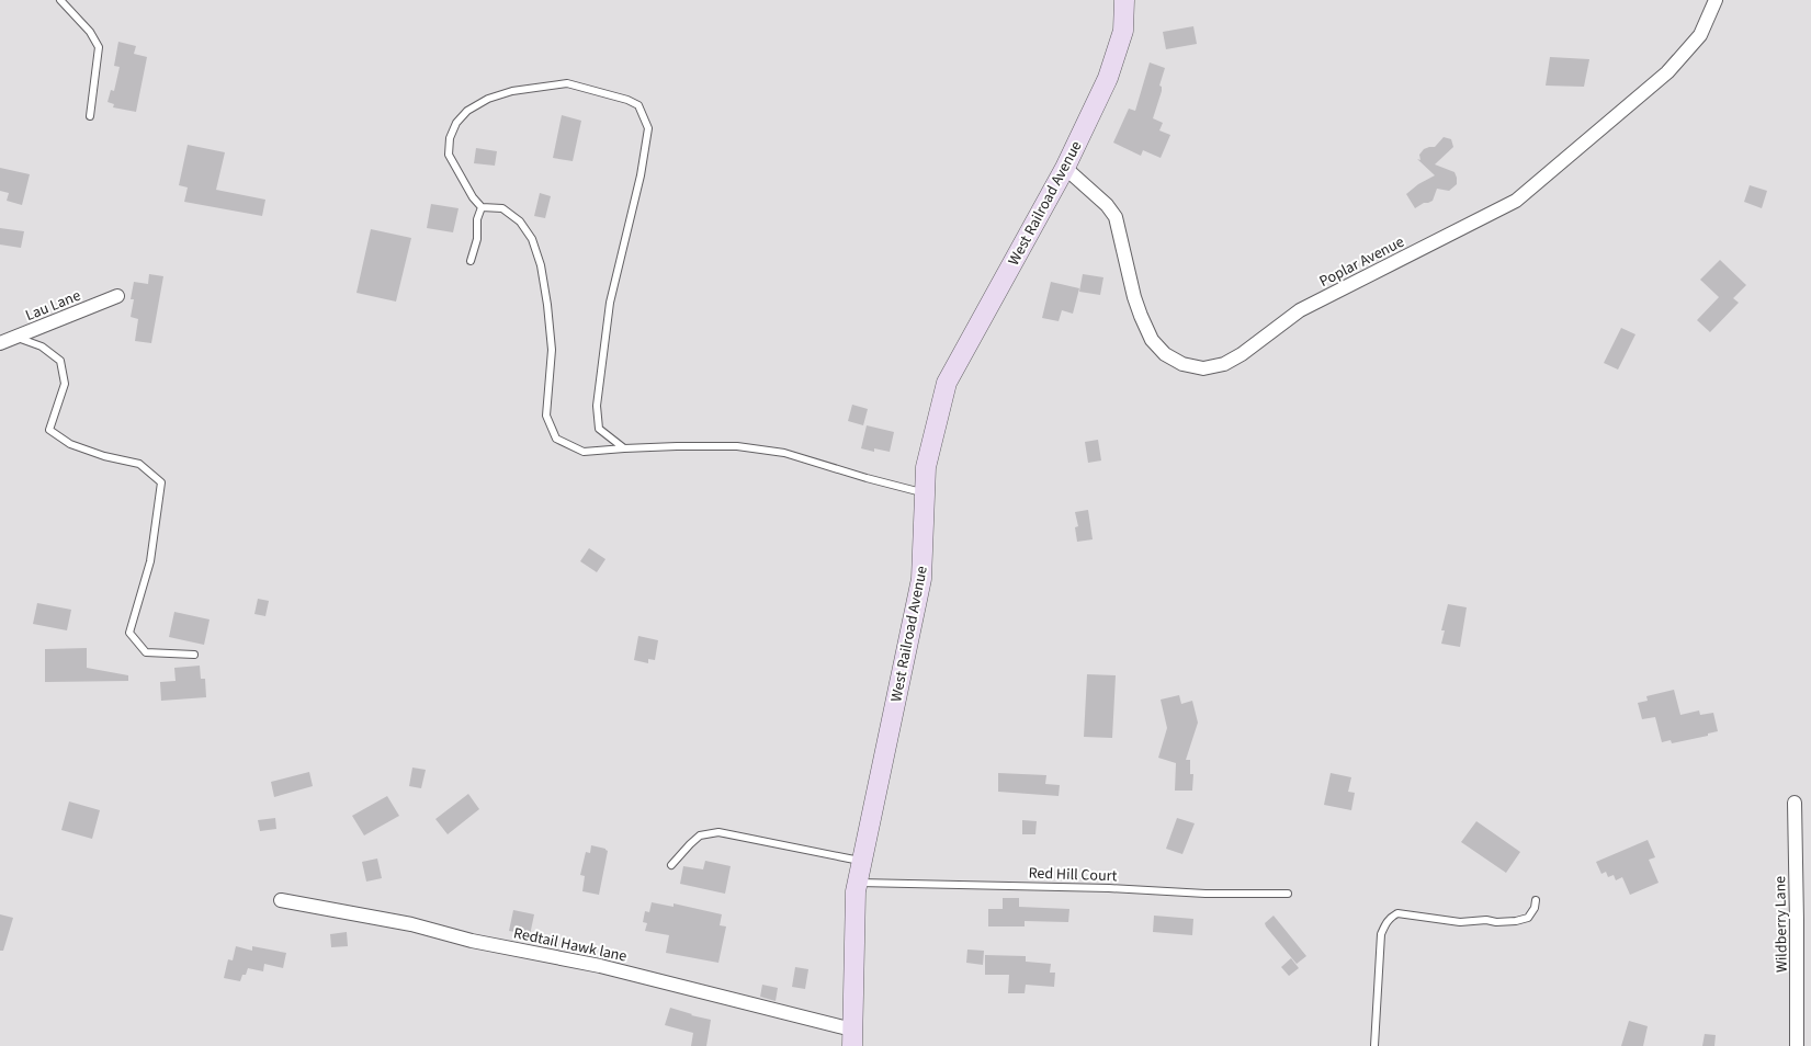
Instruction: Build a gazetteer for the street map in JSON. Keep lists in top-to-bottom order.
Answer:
{
  "streets": {
    "main road": ["West Railroad Avenue"],
    "street": [
      "Poplar Avenue",
      "Lau Lane",
      "Wildberry Lane",
      "Redtail Hawk lane"
    ],
    "lane": ["Red Hill Court"]
  },
  "crossings": [
    ["West Railroad Avenue", "Poplar Avenue"],
    ["West Railroad Avenue", "Red Hill Court"],
    ["West Railroad Avenue", "Redtail Hawk lane"]
  ]
}
